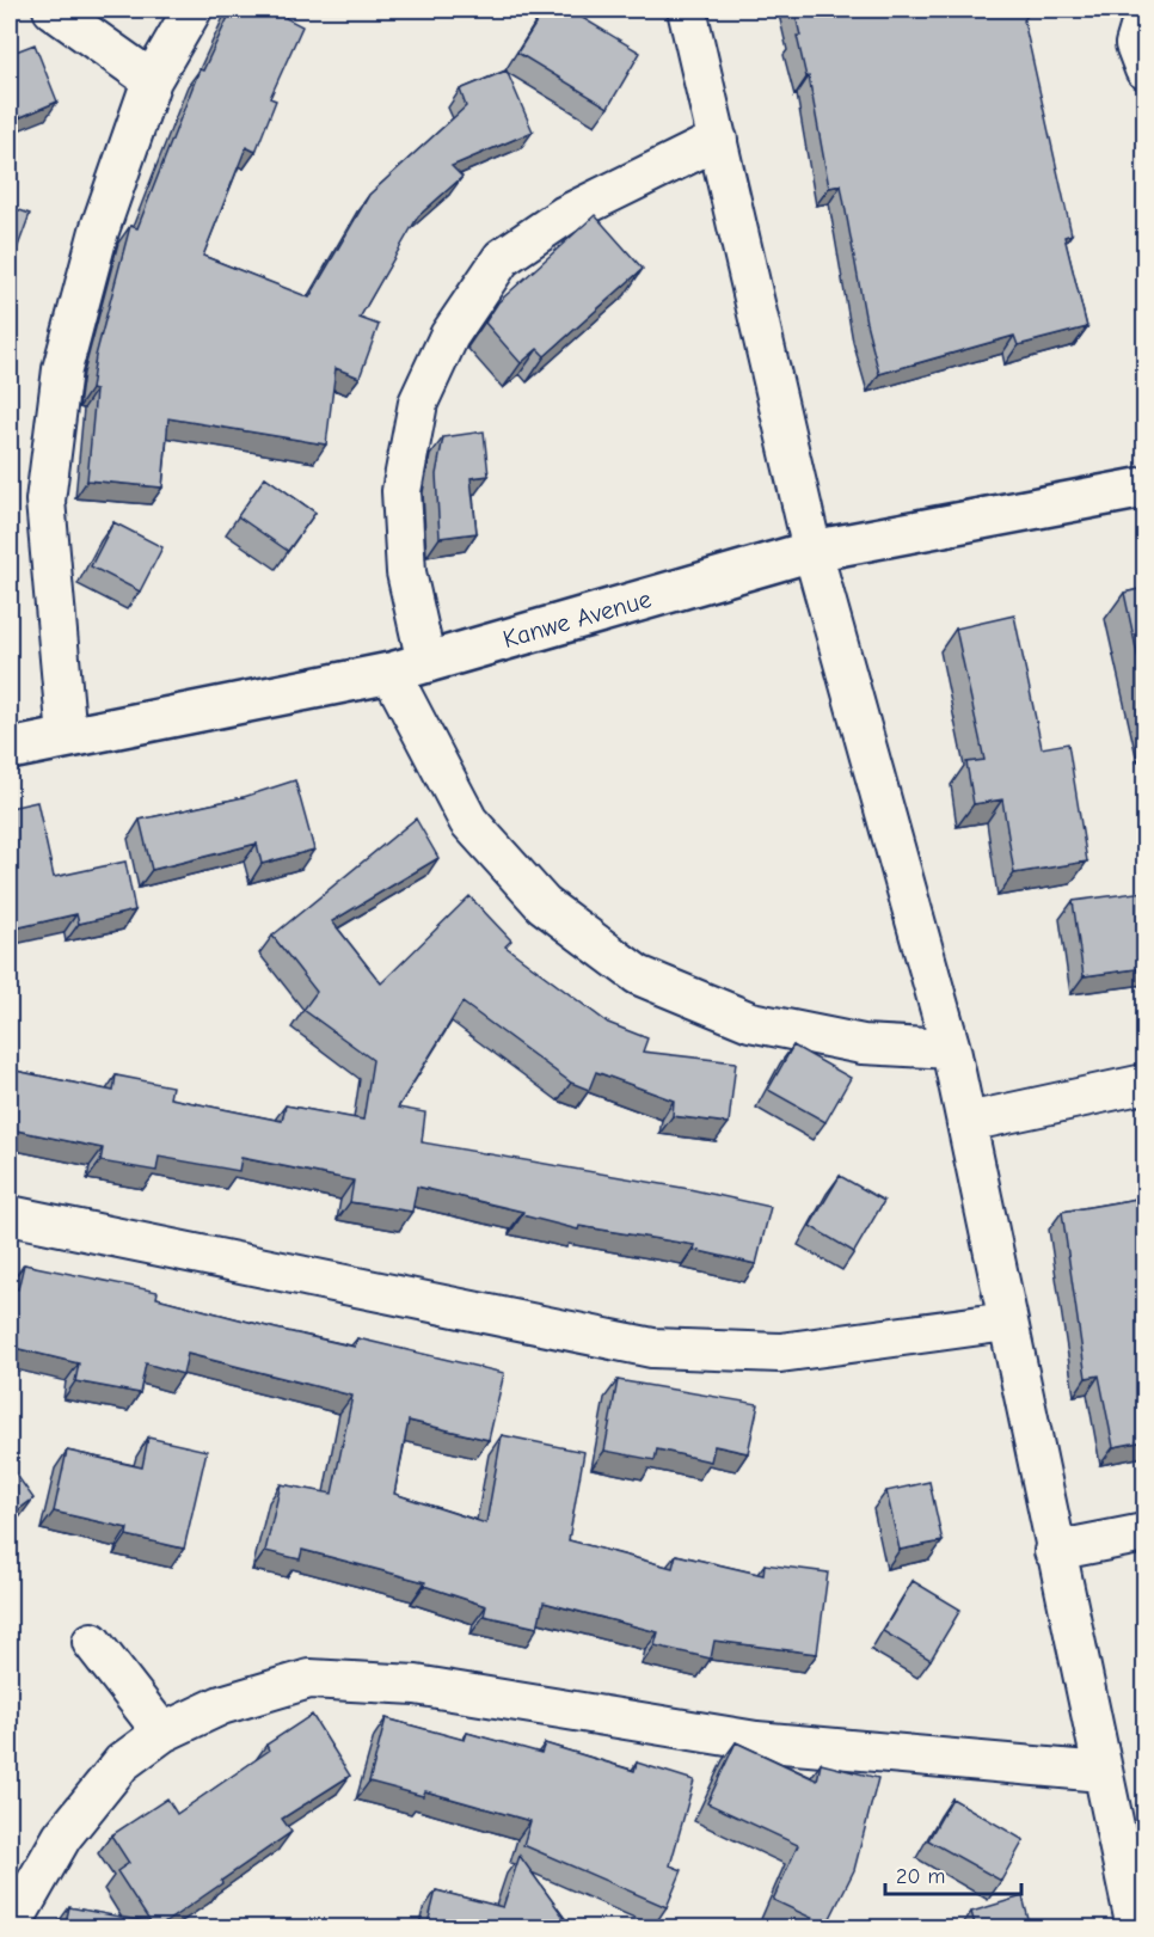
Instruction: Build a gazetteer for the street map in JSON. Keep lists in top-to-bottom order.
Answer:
{
  "streets": {
    "main road": ["Kanwe Avenue"]
  },
  "scale_bar": "20 m"
}
